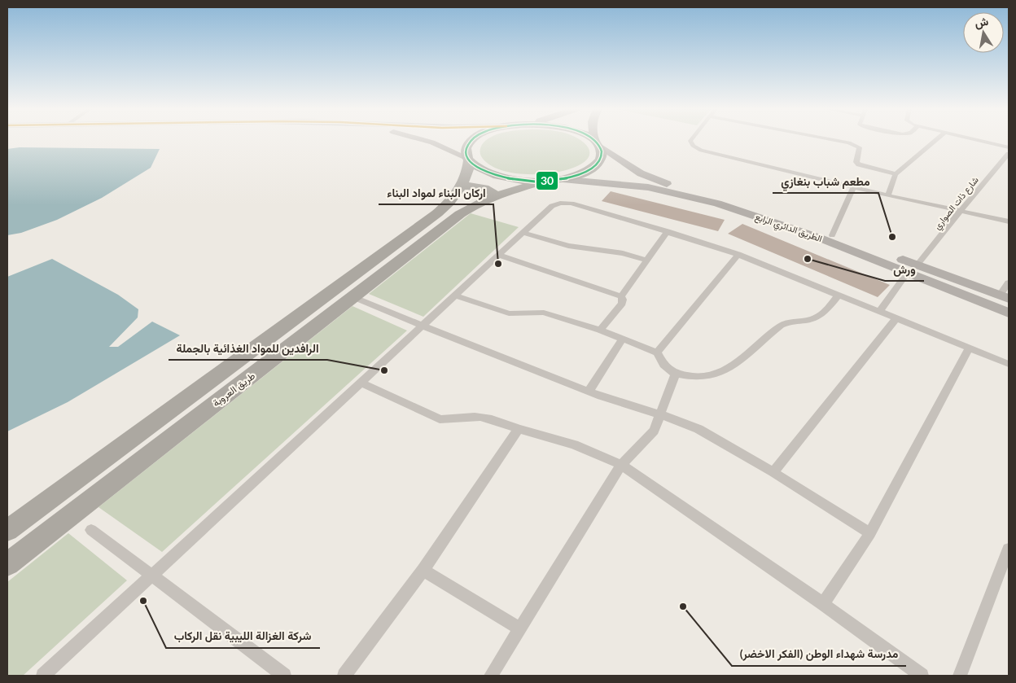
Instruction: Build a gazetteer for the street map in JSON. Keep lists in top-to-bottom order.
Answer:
{
  "streets": {
    "highway": ["طريق العروبة"],
    "main road": ["الطريق الدائري الرابع"],
    "street": ["شارع ذات الصواري"]
  },
  "crossings": [
    ["شارع ذات الصواري", "الطريق الدائري الرابع"],
    ["الطريق الدائري الرابع", "طريق العروبة"]
  ],
  "places": [
    "مطعم شباب بنغازي",
    "ورش",
    "اركان البناء لمواد البناء",
    "الرافدين للمواد الغذائية بالجملة",
    "شركة الغزالة الليبية نقل الركاب",
    "مدرسة شهداء الوطن (الفكر الاخضر)"
  ],
  "lines": ["transit line 30"],
  "north": "top"
}
